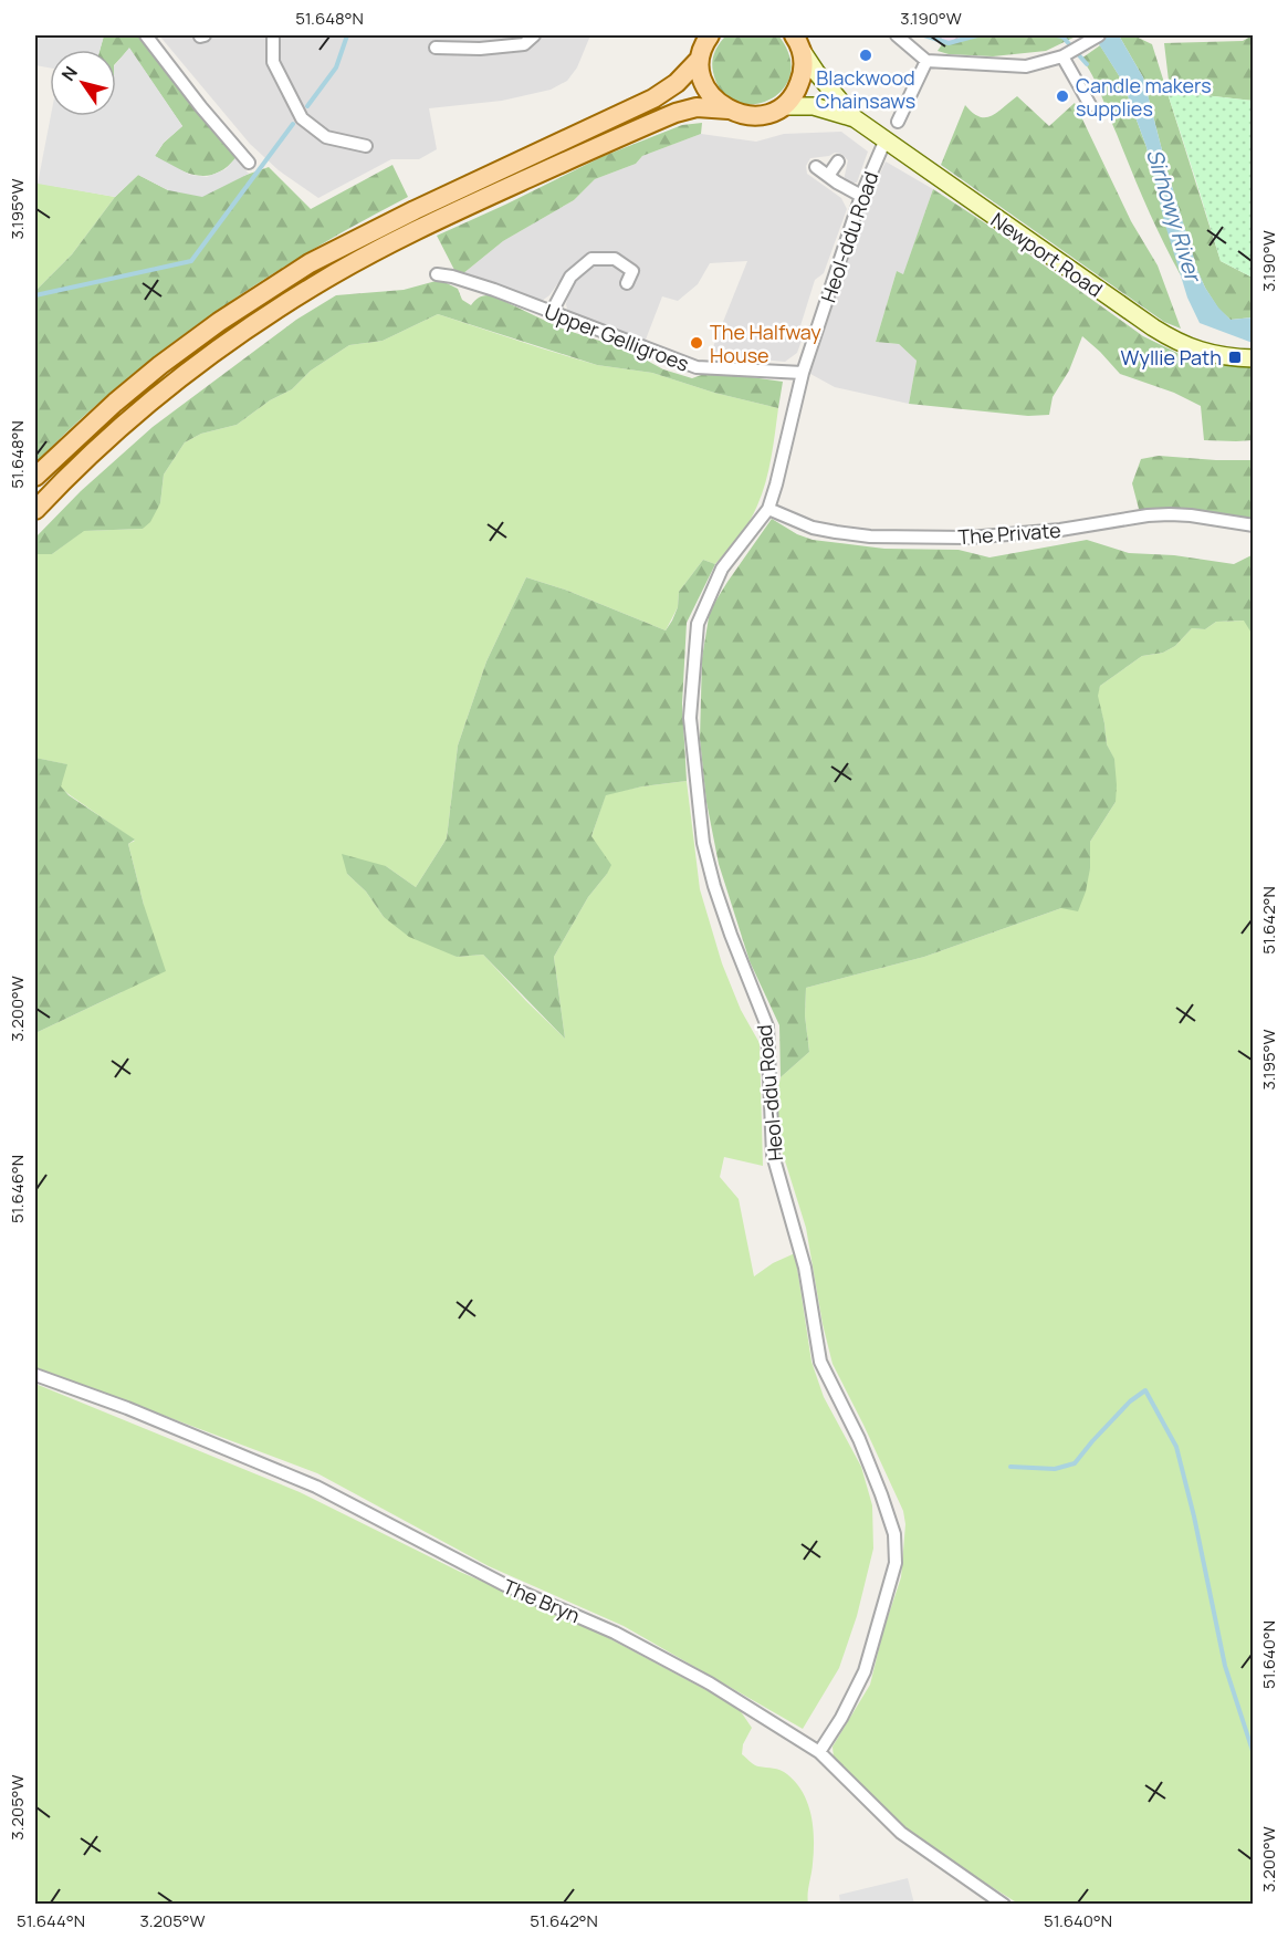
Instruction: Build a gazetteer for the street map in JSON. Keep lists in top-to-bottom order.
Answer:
{
  "streets": {
    "main road": ["Newport Road"],
    "street": [
      "Heol-ddu Road",
      "Upper Gelligroes",
      "The Private",
      "The Bryn"
    ]
  },
  "crossings": [
    ["Heol-ddu Road", "Newport Road"],
    ["Heol-ddu Road", "Upper Gelligroes"],
    ["Heol-ddu Road", "The Private"],
    ["Heol-ddu Road", "The Bryn"]
  ],
  "water": ["Sirhowy River"],
  "places": {
    "other": ["Blackwood Chainsaws", "Candle makers supplies", "The Halfway House"],
    "transit": ["Wyllie Path"]
  },
  "north": "top left",
  "coordinates": [
    "51.648°N",
    "3.190°W",
    "3.195°W",
    "51.642°N",
    "3.200°W",
    "51.646°N",
    "51.640°N",
    "3.205°W",
    "51.644°N"
  ]
}
